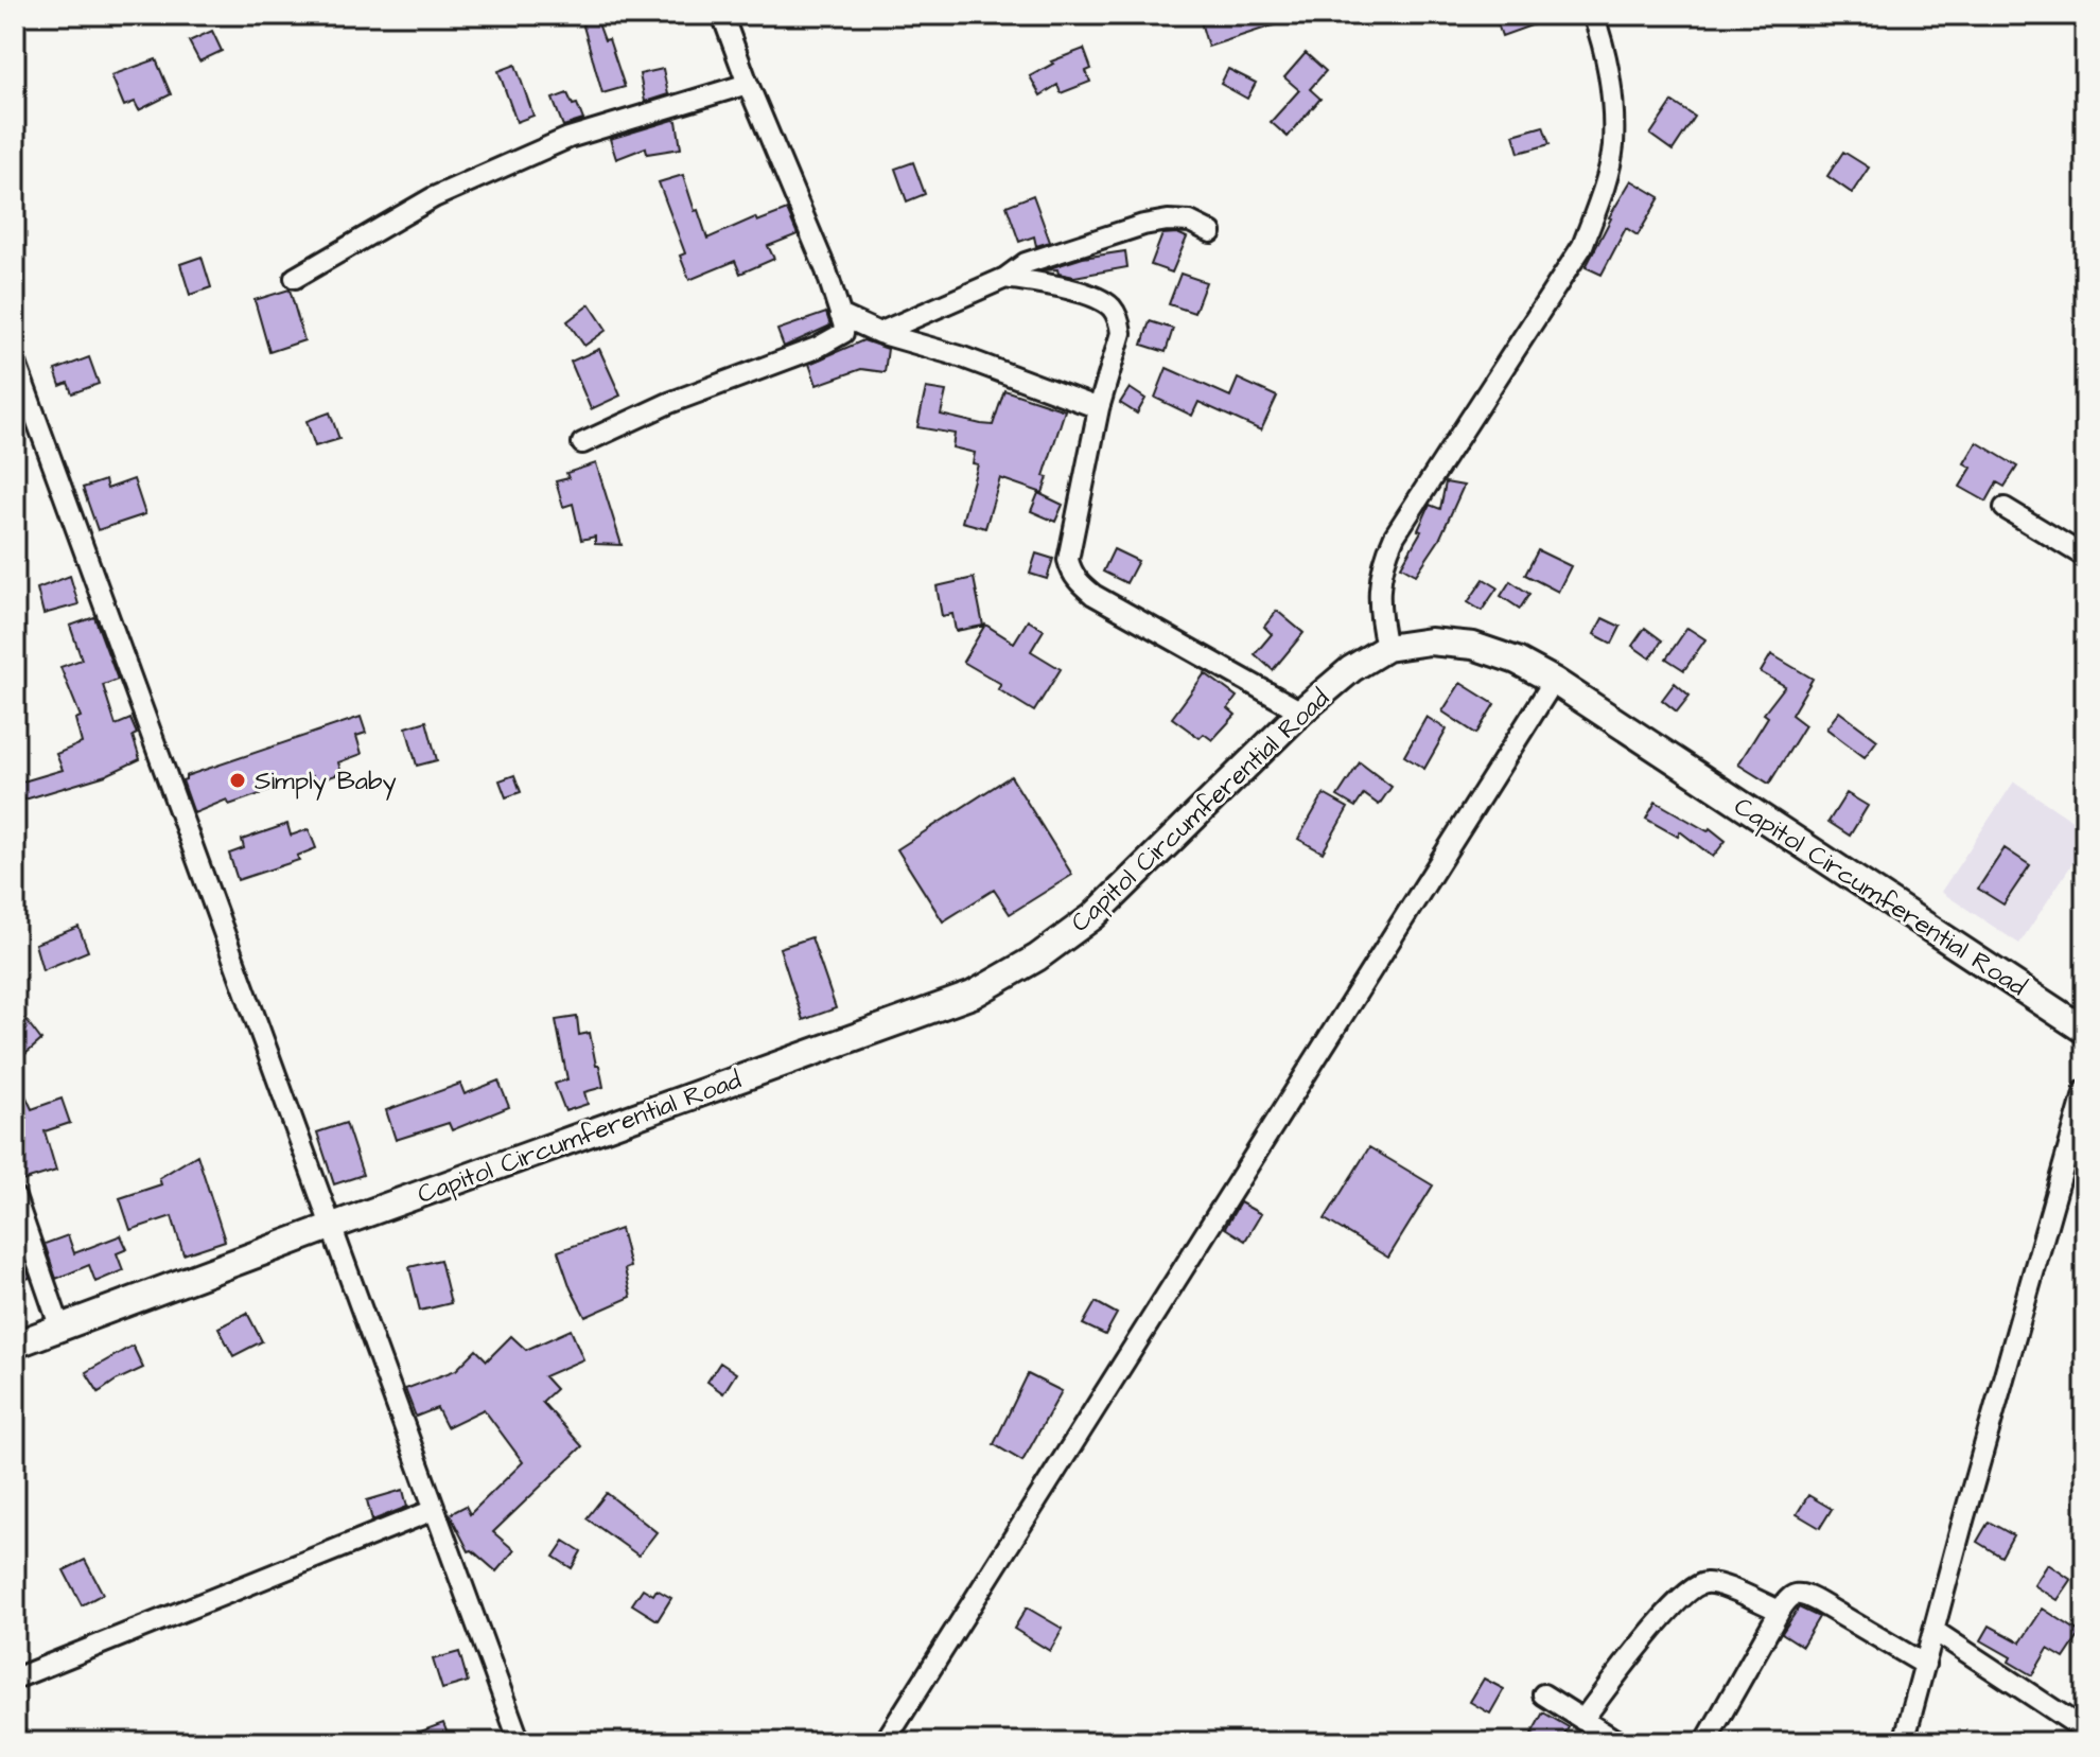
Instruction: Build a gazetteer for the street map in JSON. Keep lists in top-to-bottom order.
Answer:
{
  "streets": {
    "main road": ["Capitol Circumferential Road"]
  },
  "places": ["Simply Baby"]
}
